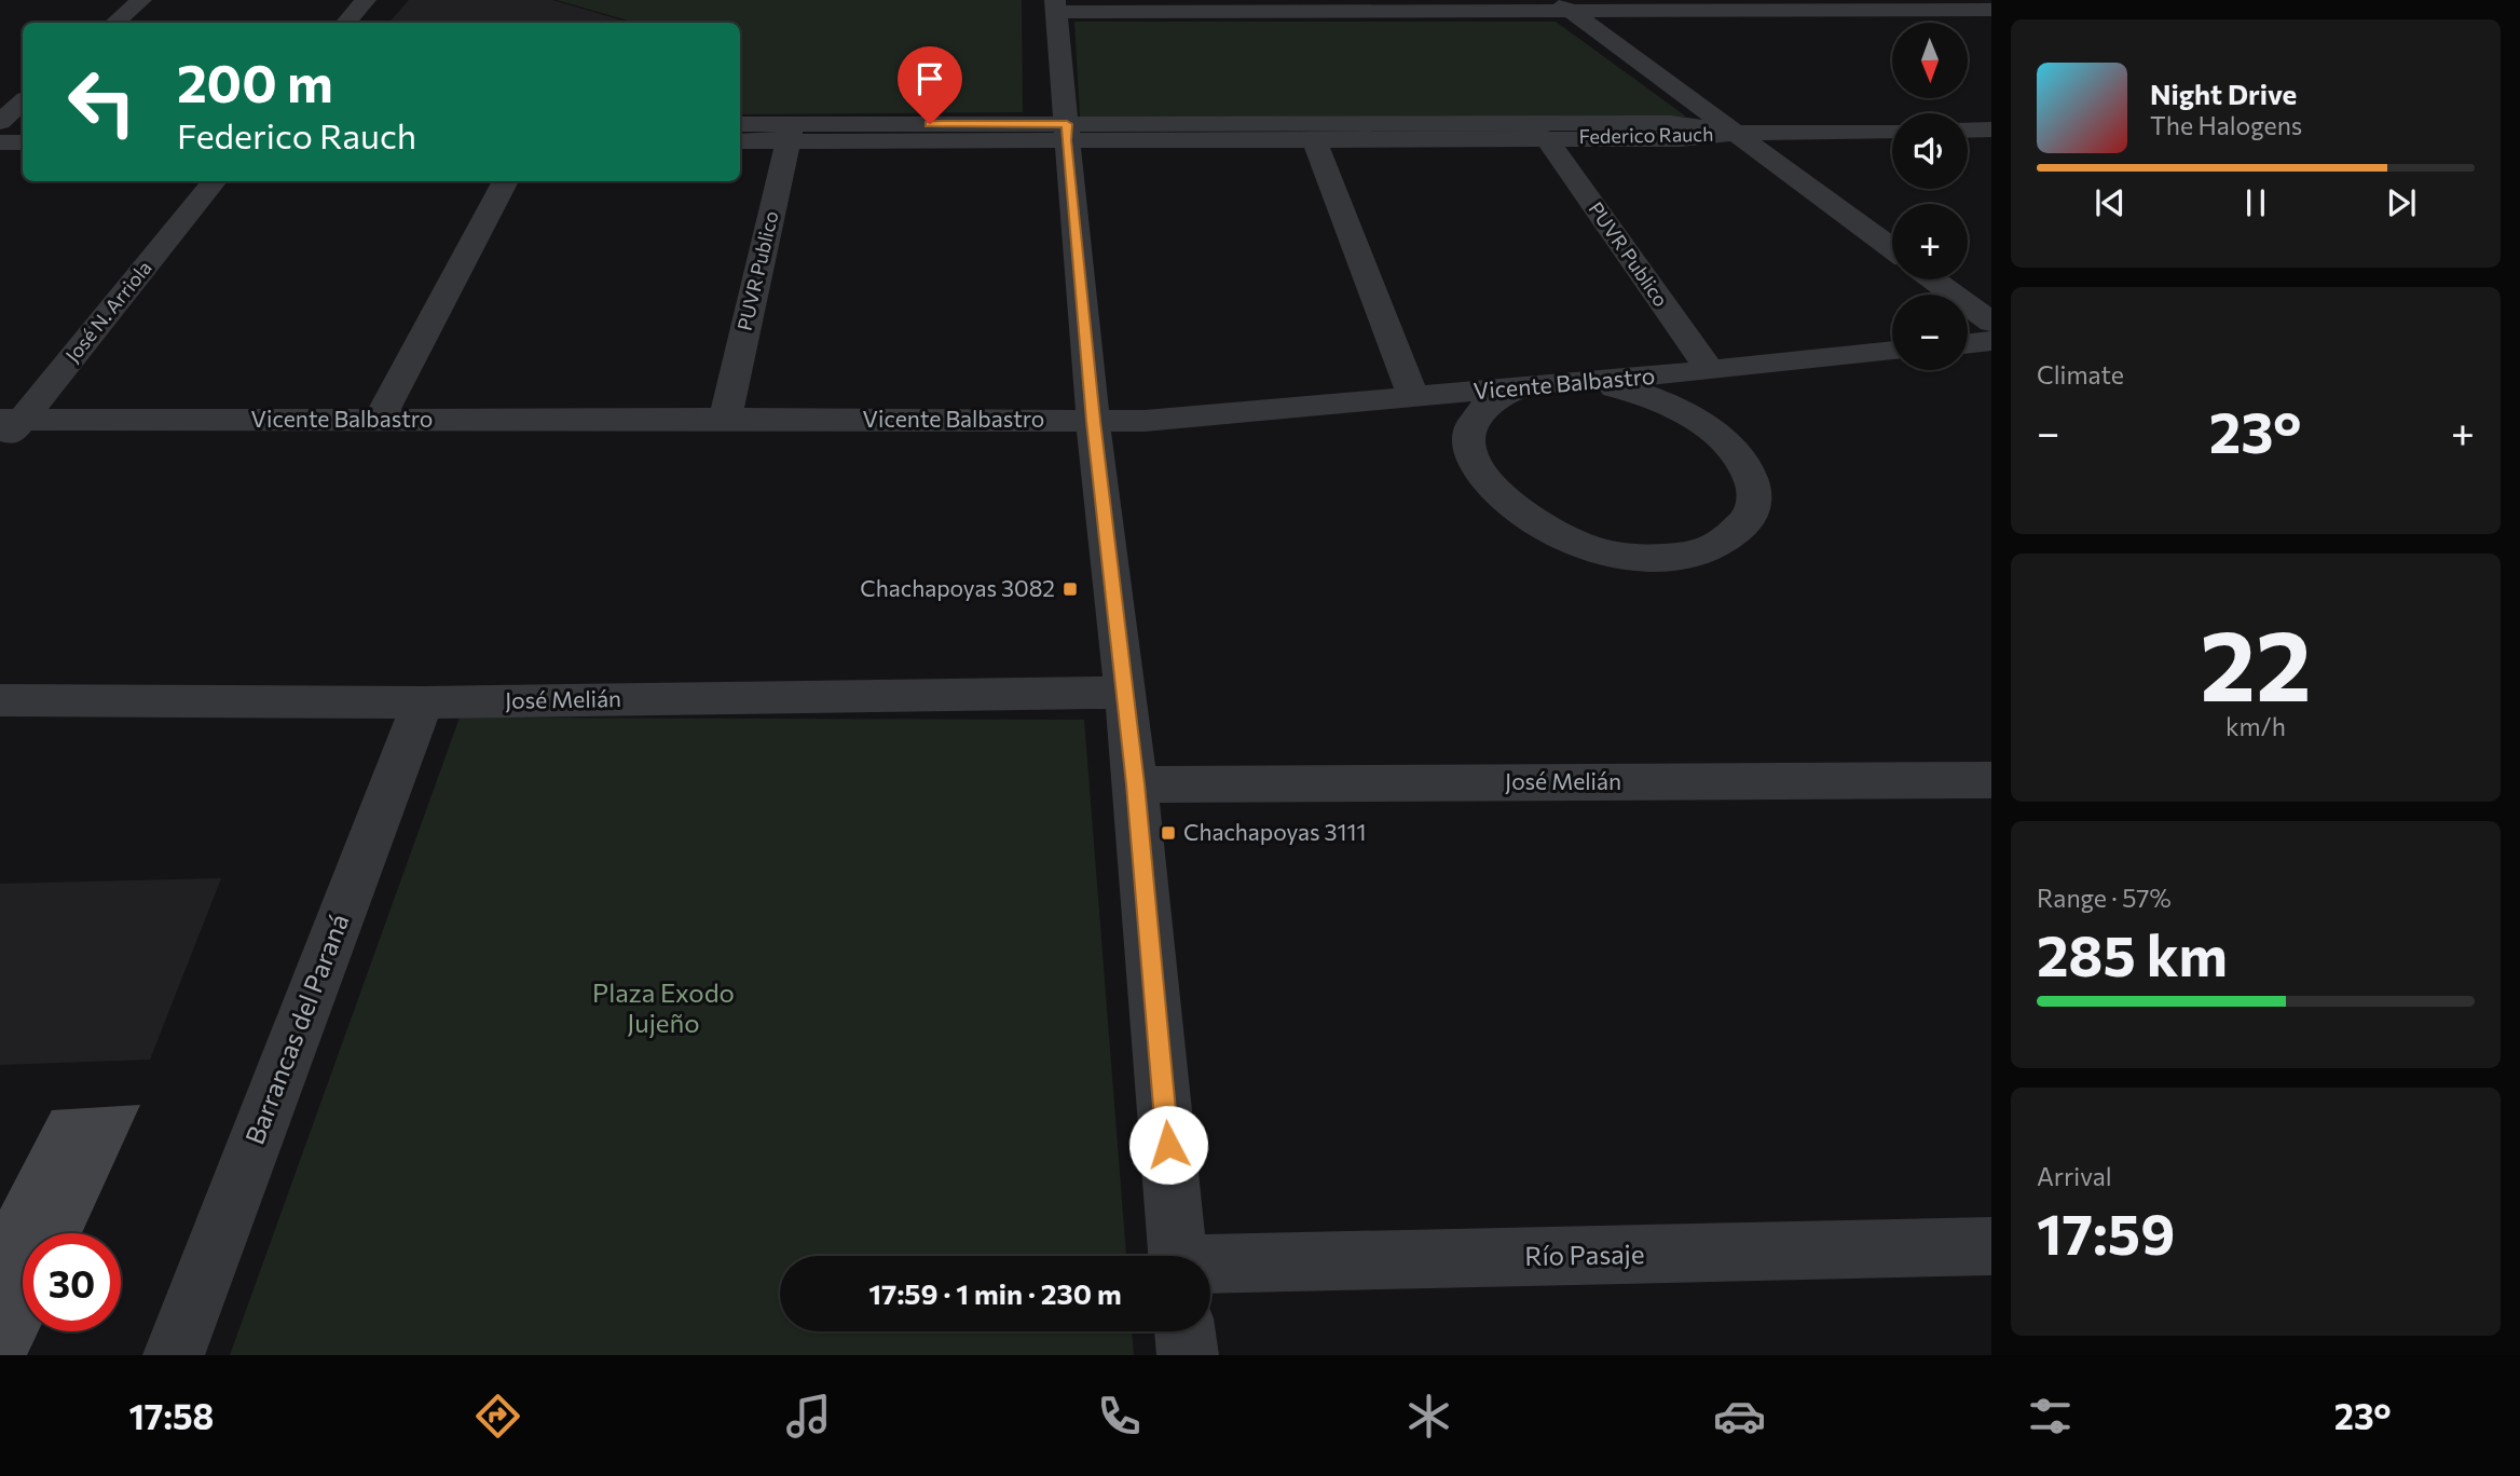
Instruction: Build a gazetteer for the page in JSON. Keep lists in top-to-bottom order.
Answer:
{
  "streets": {
    "street": [
      "Federico Rauch",
      "PUVR Publico",
      "José N. Arriola",
      "Vicente Balbastro",
      "José Melián",
      "Barrancas del Paraná",
      "Río Pasaje"
    ]
  },
  "crossings": [
    ["Federico Rauch", "PUVR Publico"],
    ["PUVR Publico", "Vicente Balbastro"],
    ["José N. Arriola", "Vicente Balbastro"],
    ["José Melián", "Barrancas del Paraná"]
  ],
  "parks": ["Plaza Exodo Jujeño"],
  "places": {
    "transit": ["Chachapoyas 3082", "Chachapoyas 3111"]
  },
  "north": "bottom",
  "page": {
    "map_buttons": ["+", "−"],
    "turn": ["200 m", "Federico Rauch"],
    "song": ["Night Drive", "The Halogens"],
    "tile": [
      "Climate",
      ["22", "km/h"],
      ["Range · 57%", "285 km"],
      ["Arrival", "17:59"]
    ],
    "heat": ["−", "23°", "+"],
    "limit": "30",
    "trip": "17:59 · 1 min · 230 m",
    "tabs": ["17:58", "23°"]
  }
}
